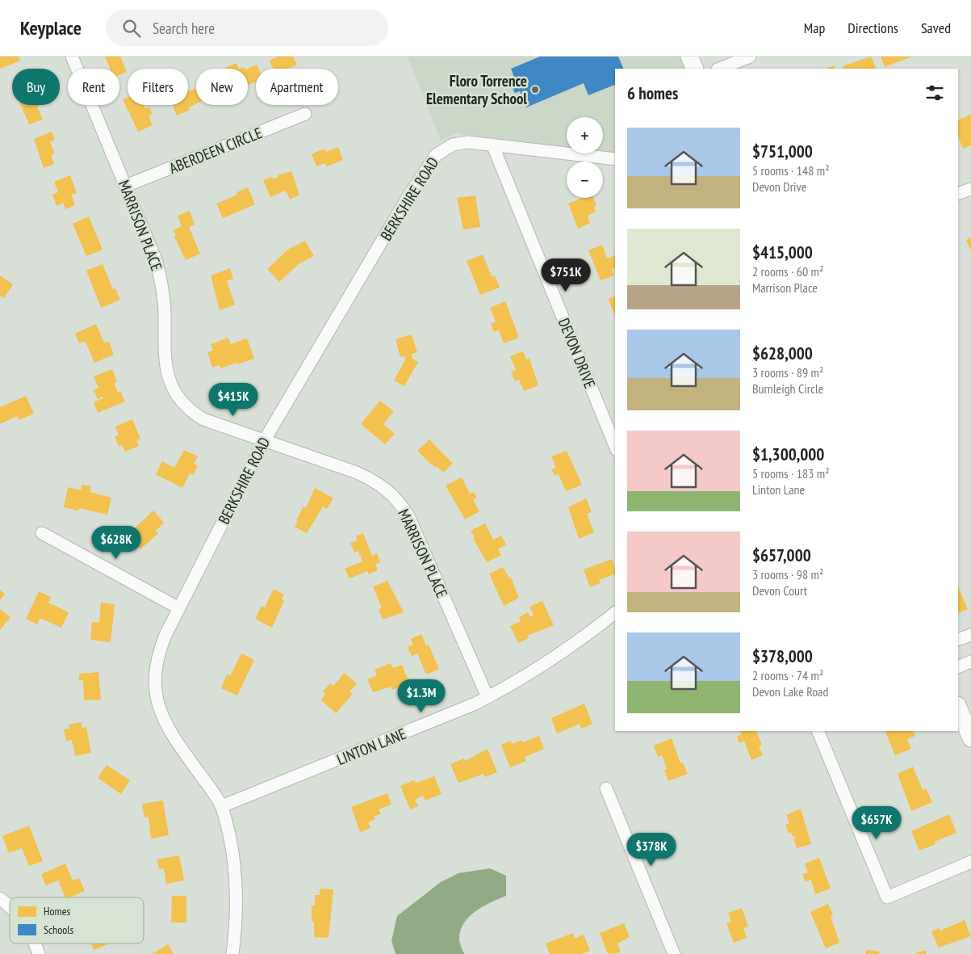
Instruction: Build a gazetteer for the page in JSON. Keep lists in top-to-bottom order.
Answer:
{
  "streets": {
    "street": [
      "ABERDEEN CIRCLE",
      "BERKSHIRE ROAD",
      "MARRISON PLACE",
      "DEVON DRIVE",
      "LINTON LANE"
    ]
  },
  "crossings": [
    ["ABERDEEN CIRCLE", "MARRISON PLACE"],
    ["BERKSHIRE ROAD", "MARRISON PLACE"],
    ["BERKSHIRE ROAD", "DEVON DRIVE"],
    ["BERKSHIRE ROAD", "LINTON LANE"],
    ["MARRISON PLACE", "LINTON LANE"]
  ],
  "places": ["Floro Torrence Elementary School"],
  "legend": ["Homes", "Schools"],
  "page": {
    "header": "Keyplace",
    "search": "Search here",
    "nav": ["Map", "Directions", "Saved"],
    "chip": [
      "Buy",
      "Rent",
      "Filters",
      "New",
      "Apartment"
    ],
    "heading": "6 homes",
    "map_buttons": ["+", "−"],
    "list": [
      {
        "name": "$751,000",
        "note": "5 rooms · 148 m² · Devon Drive"
      },
      {
        "name": "$415,000",
        "note": "2 rooms · 60 m² · Marrison Place"
      },
      {
        "name": "$628,000",
        "note": "3 rooms · 89 m² · Burnleigh Circle"
      },
      {
        "name": "$1,300,000",
        "note": "5 rooms · 183 m² · Linton Lane"
      },
      {
        "name": "$657,000",
        "note": "3 rooms · 98 m² · Devon Court"
      },
      {
        "name": "$378,000",
        "note": "2 rooms · 74 m² · Devon Lake Road"
      }
    ],
    "price": [
      "$751K",
      "$415K",
      "$628K",
      "$1.3M",
      "$657K",
      "$378K"
    ]
  }
}
